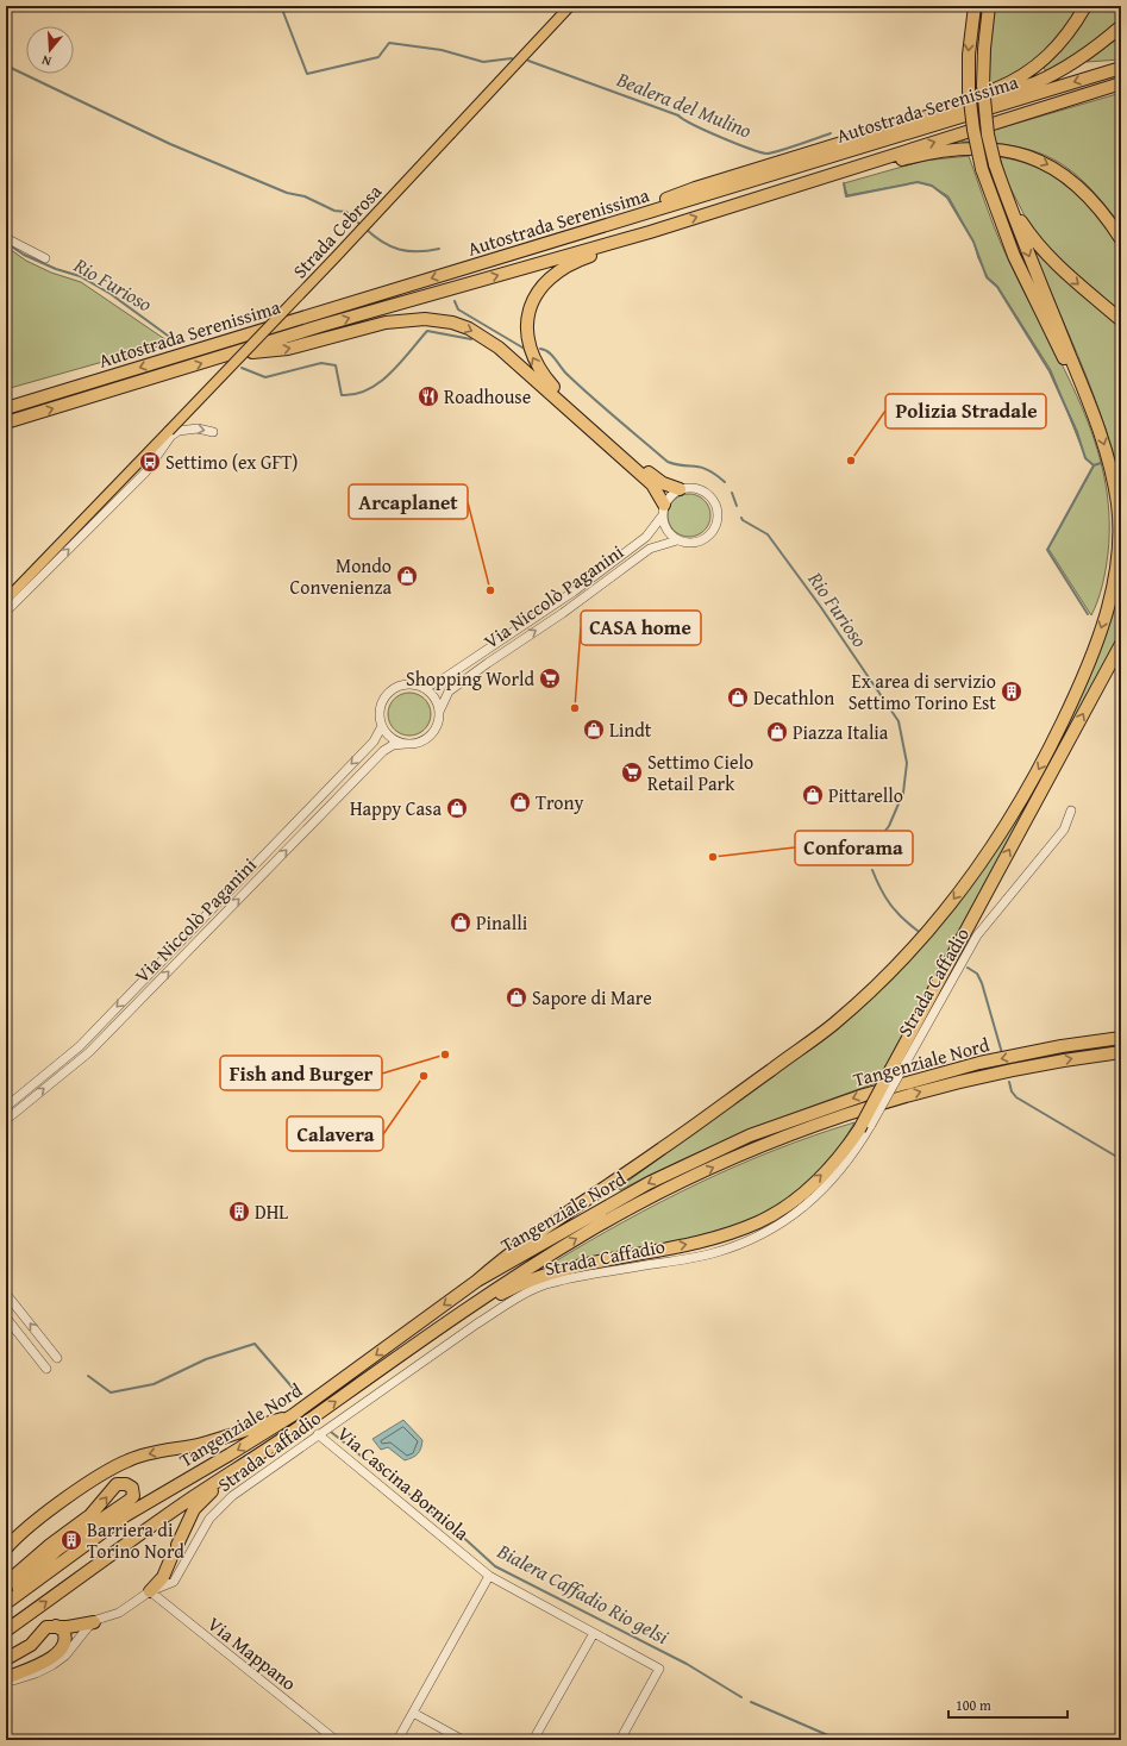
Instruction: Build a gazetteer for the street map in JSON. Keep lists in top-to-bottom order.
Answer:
{
  "streets": {
    "highway": ["Autostrada Serenissima", "Tangenziale Nord"],
    "main road": ["Strada Cebrosa"],
    "street": [
      "Via Niccolò Paganini",
      "Strada Caffadio",
      "Via Cascina Borniola",
      "Via Mappano"
    ]
  },
  "crossings": [
    ["Strada Caffadio", "Via Cascina Borniola"],
    ["Strada Caffadio", "Via Mappano"]
  ],
  "water": ["Bealera del Mulino", "Rio Furioso", "Bialera Caffadio Rio gelsi"],
  "places": {
    "restaurant": ["Roadhouse"],
    "other": [
      "Polizia Stradale",
      "Arcaplanet",
      "CASA home",
      "Conforama",
      "Fish and Burger",
      "Calavera"
    ],
    "bus stop": ["Settimo (ex GFT)"],
    "shop": [
      "Mondo Convenienza",
      "Decathlon",
      "Lindt",
      "Piazza Italia",
      "Pittarello",
      "Trony",
      "Happy Casa",
      "Pinalli",
      "Sapore di Mare"
    ],
    "supermarket": ["Shopping World", "Settimo Cielo Retail Park"],
    "building": ["Ex area di servizio Settimo Torino Est", "DHL", "Barriera di Torino Nord"]
  },
  "scale_bar": "100 m",
  "north": "bottom"
}
